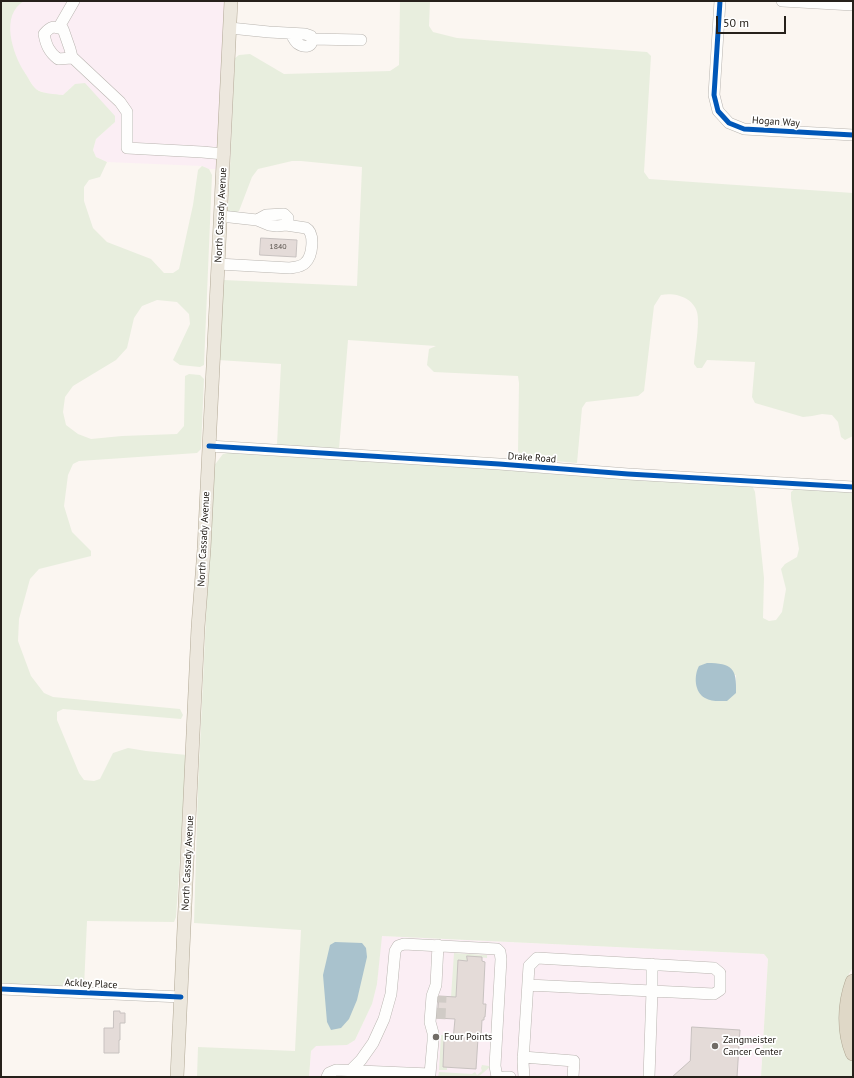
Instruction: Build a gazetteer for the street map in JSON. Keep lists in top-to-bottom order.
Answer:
{
  "streets": {
    "main road": ["North Cassady Avenue"],
    "street": ["Hogan Way", "Drake Road", "Ackley Place"]
  },
  "crossings": [
    ["North Cassady Avenue", "Drake Road"],
    ["North Cassady Avenue", "Ackley Place"]
  ],
  "places": ["Four Points", "Zangmeister Cancer Center"],
  "house_numbers": ["1840"],
  "scale_bar": "50 m"
}
